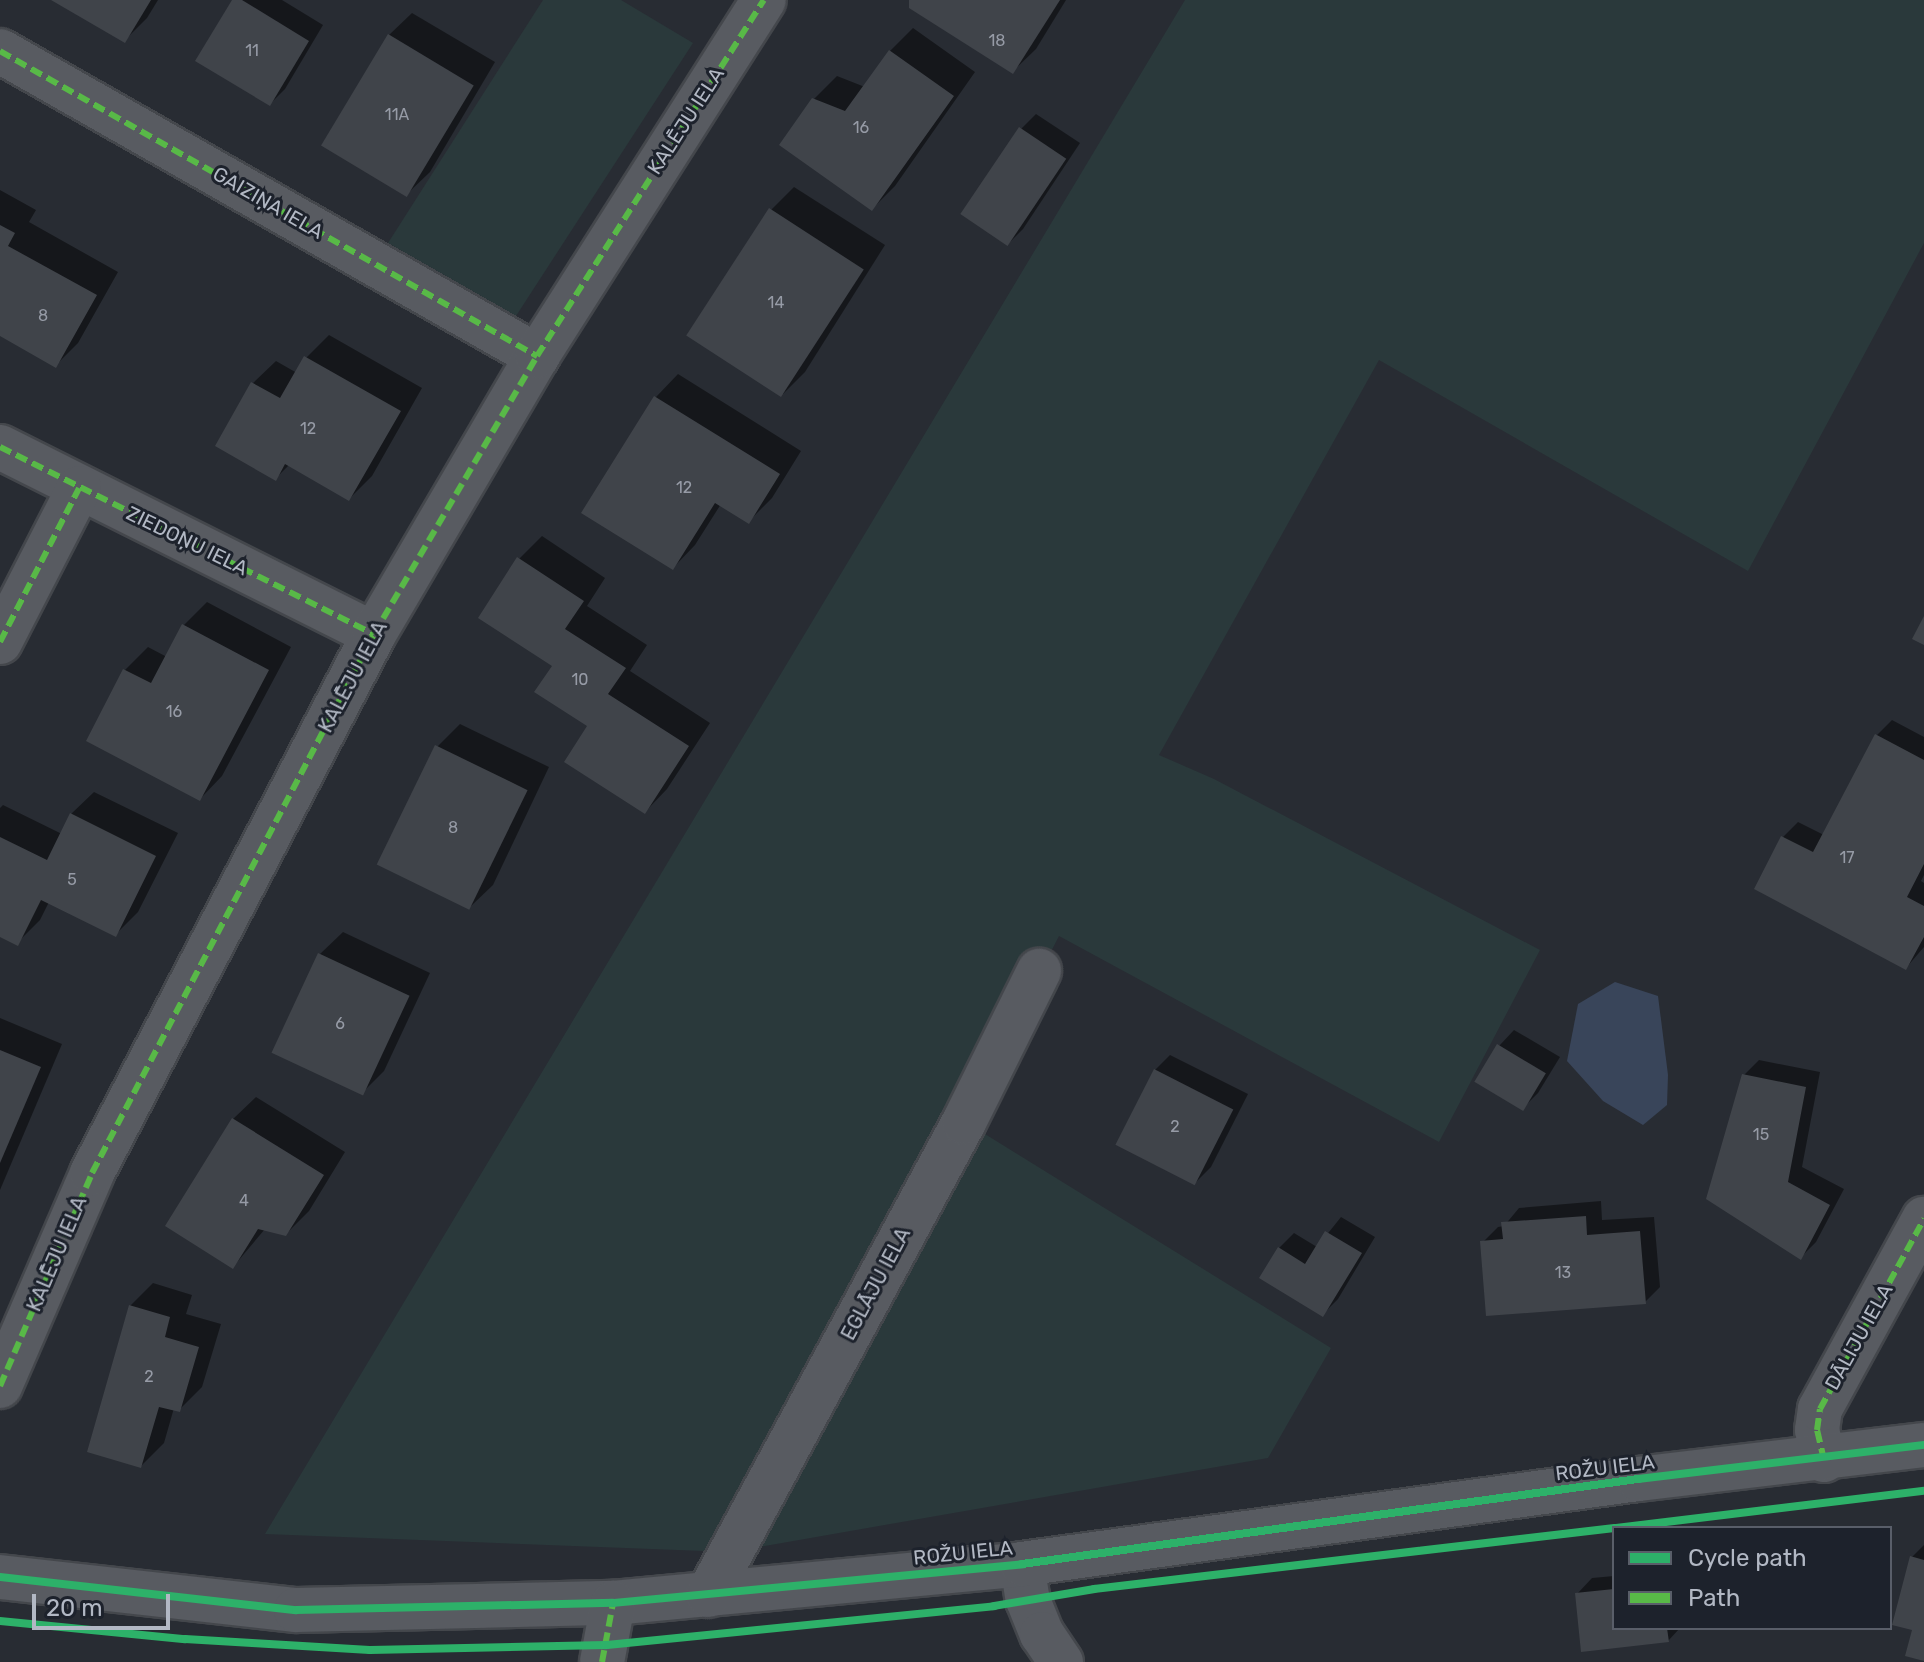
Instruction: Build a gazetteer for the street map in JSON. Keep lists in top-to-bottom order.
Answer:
{
  "streets": {
    "street": [
      "KALĒJU IELA",
      "GAIZIŅA IELA",
      "ZIEDOŅU IELA",
      "EGLĀJU IELA",
      "DĀLIJU IELA",
      "ROŽU IELA"
    ]
  },
  "crossings": [
    ["KALĒJU IELA", "GAIZIŅA IELA"],
    ["KALĒJU IELA", "ZIEDOŅU IELA"],
    ["EGLĀJU IELA", "ROŽU IELA"],
    ["DĀLIJU IELA", "ROŽU IELA"]
  ],
  "house_numbers": [
    "18",
    "11",
    "11A",
    "16",
    "14",
    "8",
    "12",
    "12",
    "10",
    "16",
    "8",
    "17",
    "5",
    "6",
    "2",
    "15",
    "4",
    "13",
    "2"
  ],
  "legend": ["Cycle path", "Path"],
  "scale_bar": "20 m"
}
